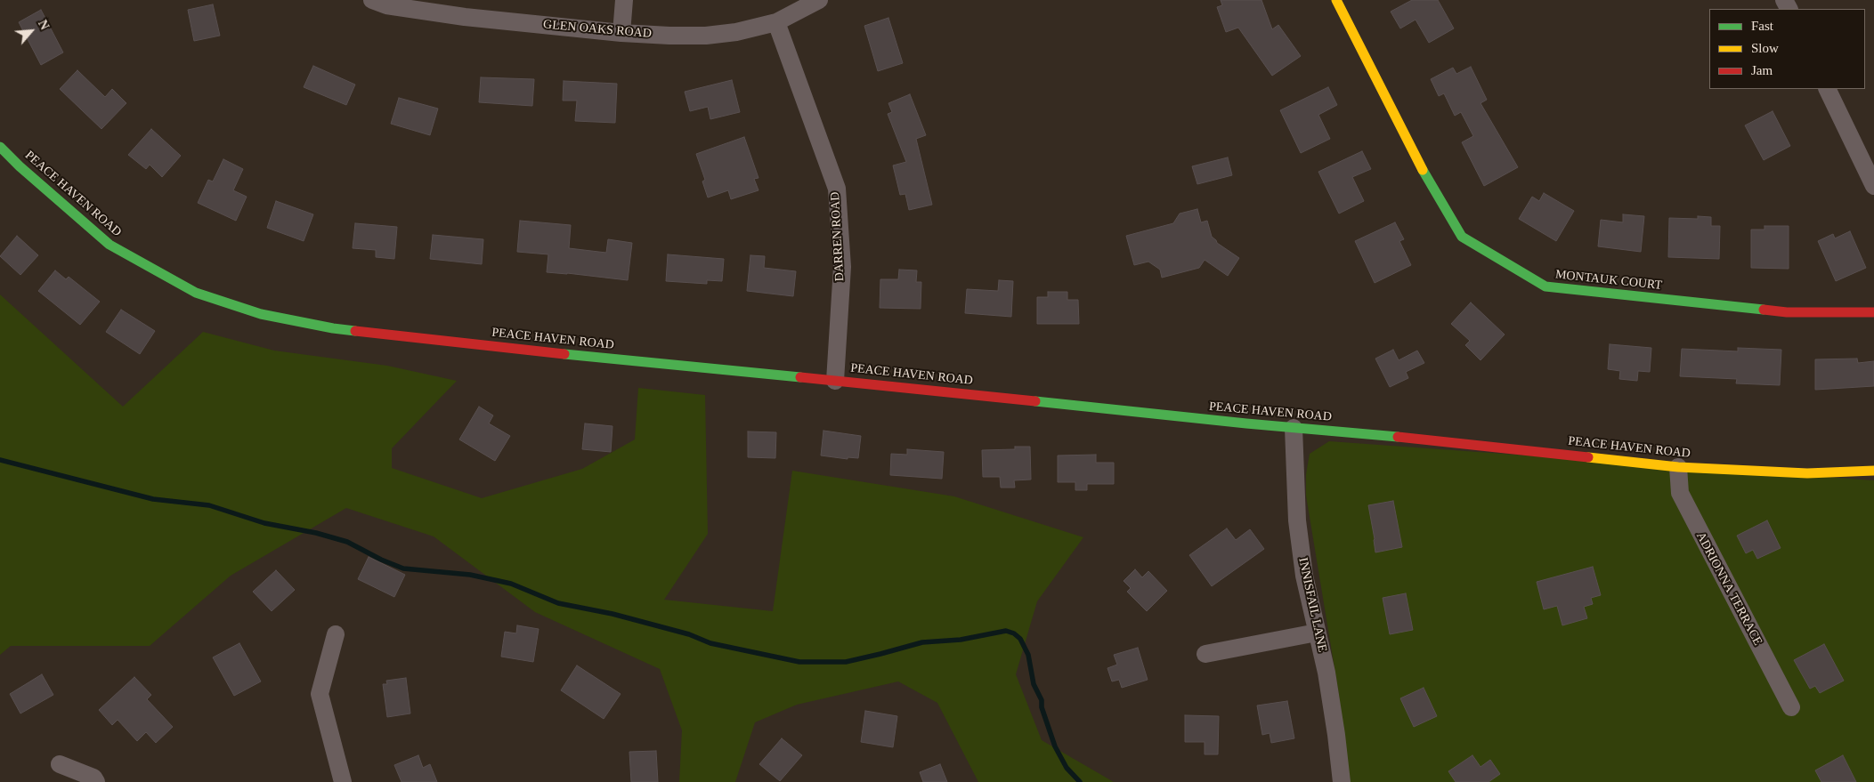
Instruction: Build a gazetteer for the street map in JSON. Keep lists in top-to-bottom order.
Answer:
{
  "streets": {
    "main road": ["PEACE HAVEN ROAD", "MONTAUK COURT"],
    "street": [
      "GLEN OAKS ROAD",
      "DARREN ROAD",
      "ADRIONNA TERRACE",
      "INNISFAIL LANE"
    ]
  },
  "crossings": [
    ["GLEN OAKS ROAD", "DARREN ROAD"],
    ["PEACE HAVEN ROAD", "DARREN ROAD"],
    ["PEACE HAVEN ROAD", "ADRIONNA TERRACE"],
    ["PEACE HAVEN ROAD", "INNISFAIL LANE"]
  ],
  "legend": ["Fast", "Slow", "Jam"],
  "north": "top right"
}
